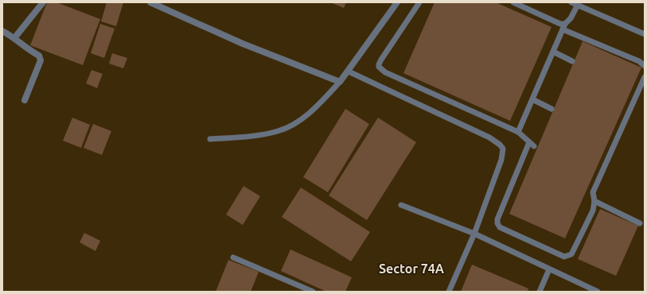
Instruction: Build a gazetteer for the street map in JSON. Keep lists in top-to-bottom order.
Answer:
{
  "districts": ["Sector 74A"]
}
